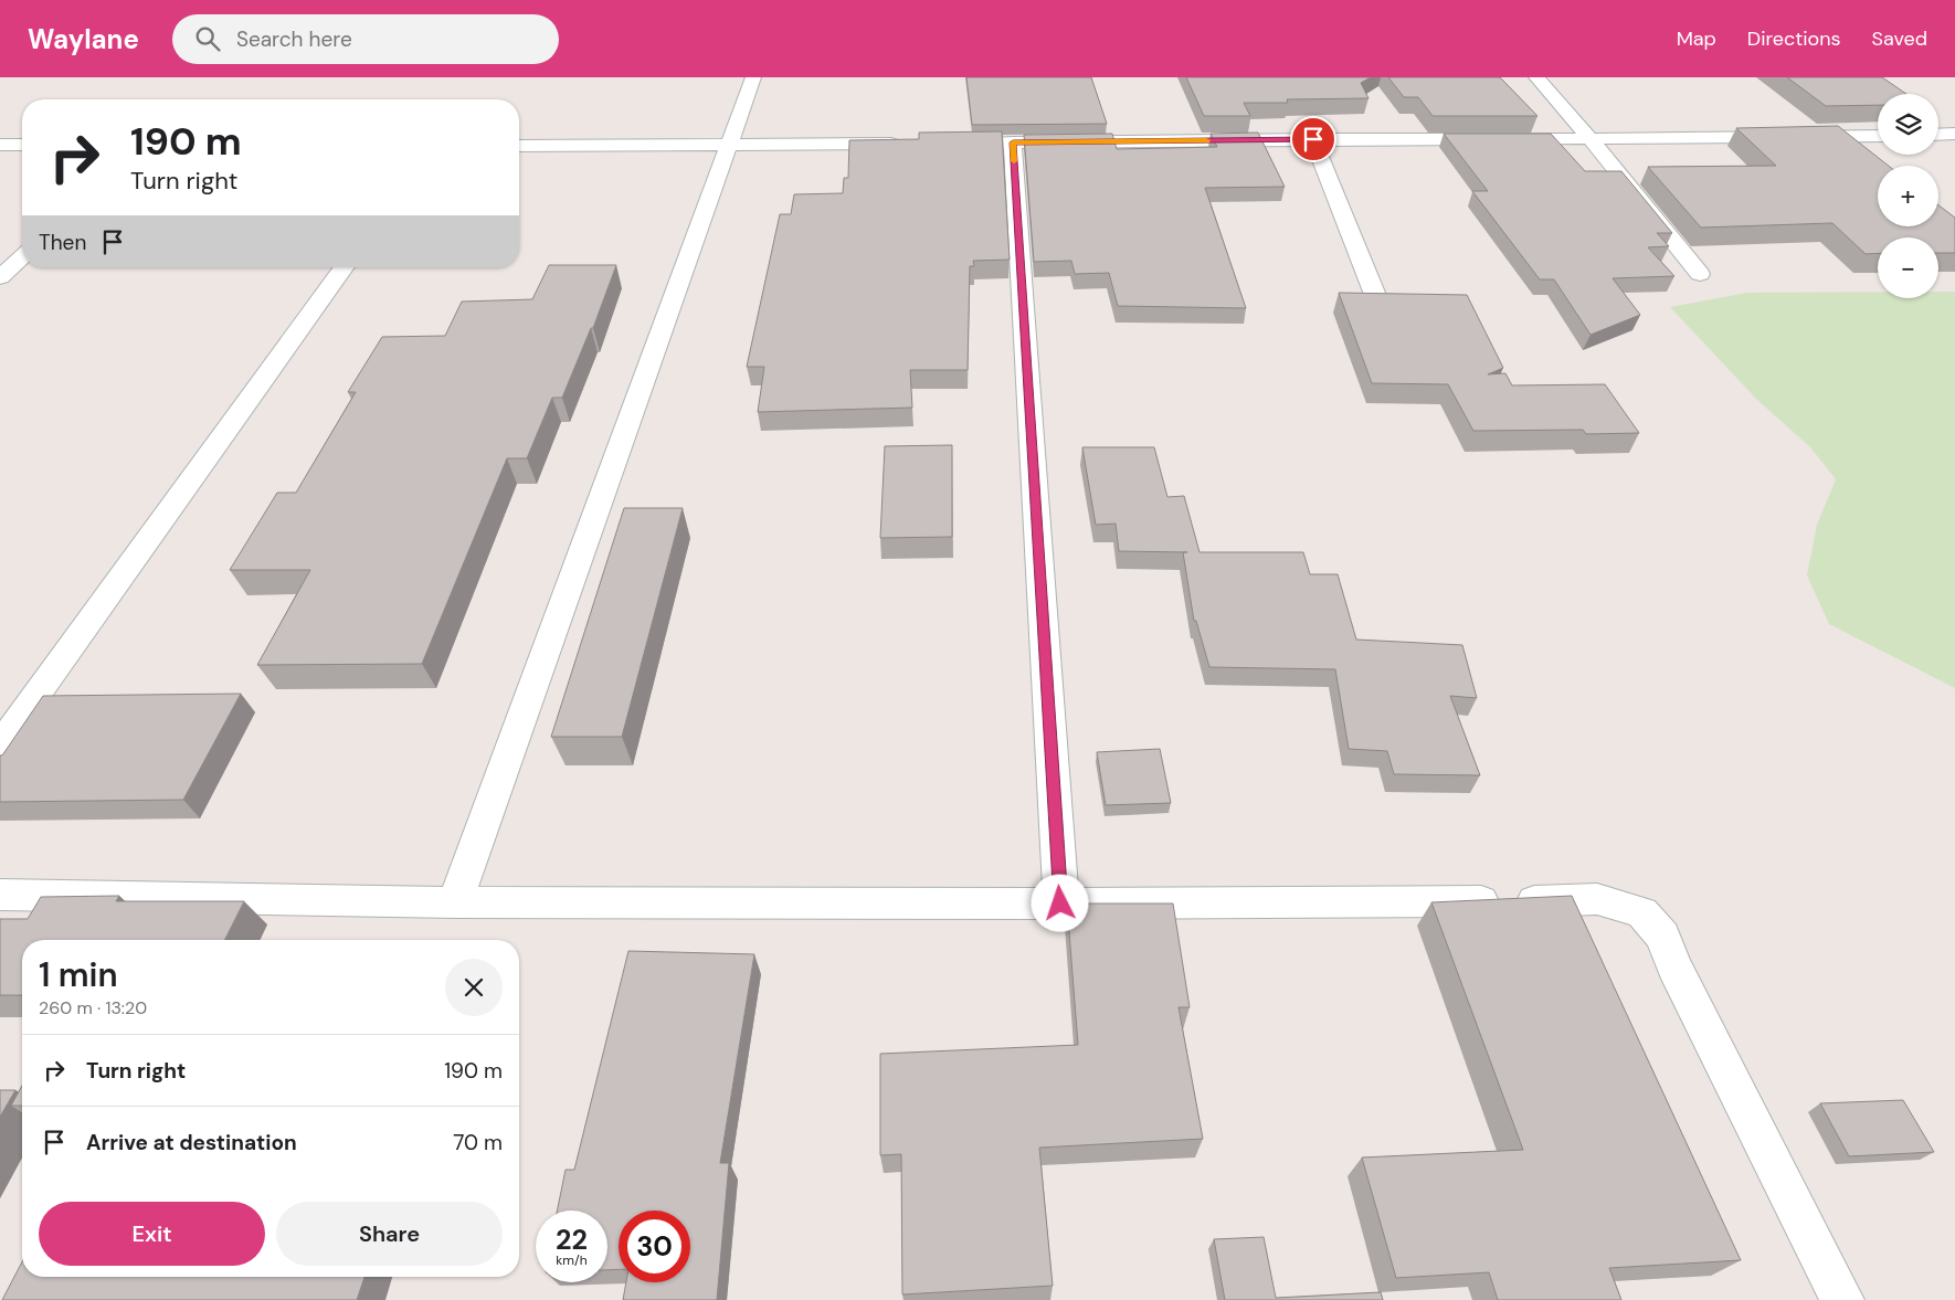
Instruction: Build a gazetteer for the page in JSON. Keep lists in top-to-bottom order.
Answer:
{
  "page": {
    "header": "Waylane",
    "search": "Search here",
    "nav": ["Map", "Directions", "Saved"],
    "map_buttons": ["+", "−"],
    "turn": ["190 m", "Turn right"],
    "then": "Then",
    "heading": ["1 min", "260 m · 13:20"],
    "list": [
      {
        "name": "Turn right",
        "value": "190 m"
      },
      {
        "name": "Arrive at destination",
        "value": "70 m"
      }
    ],
    "buttons": ["Exit", "Share"],
    "speed": "22 km/h",
    "limit": "30"
  }
}
